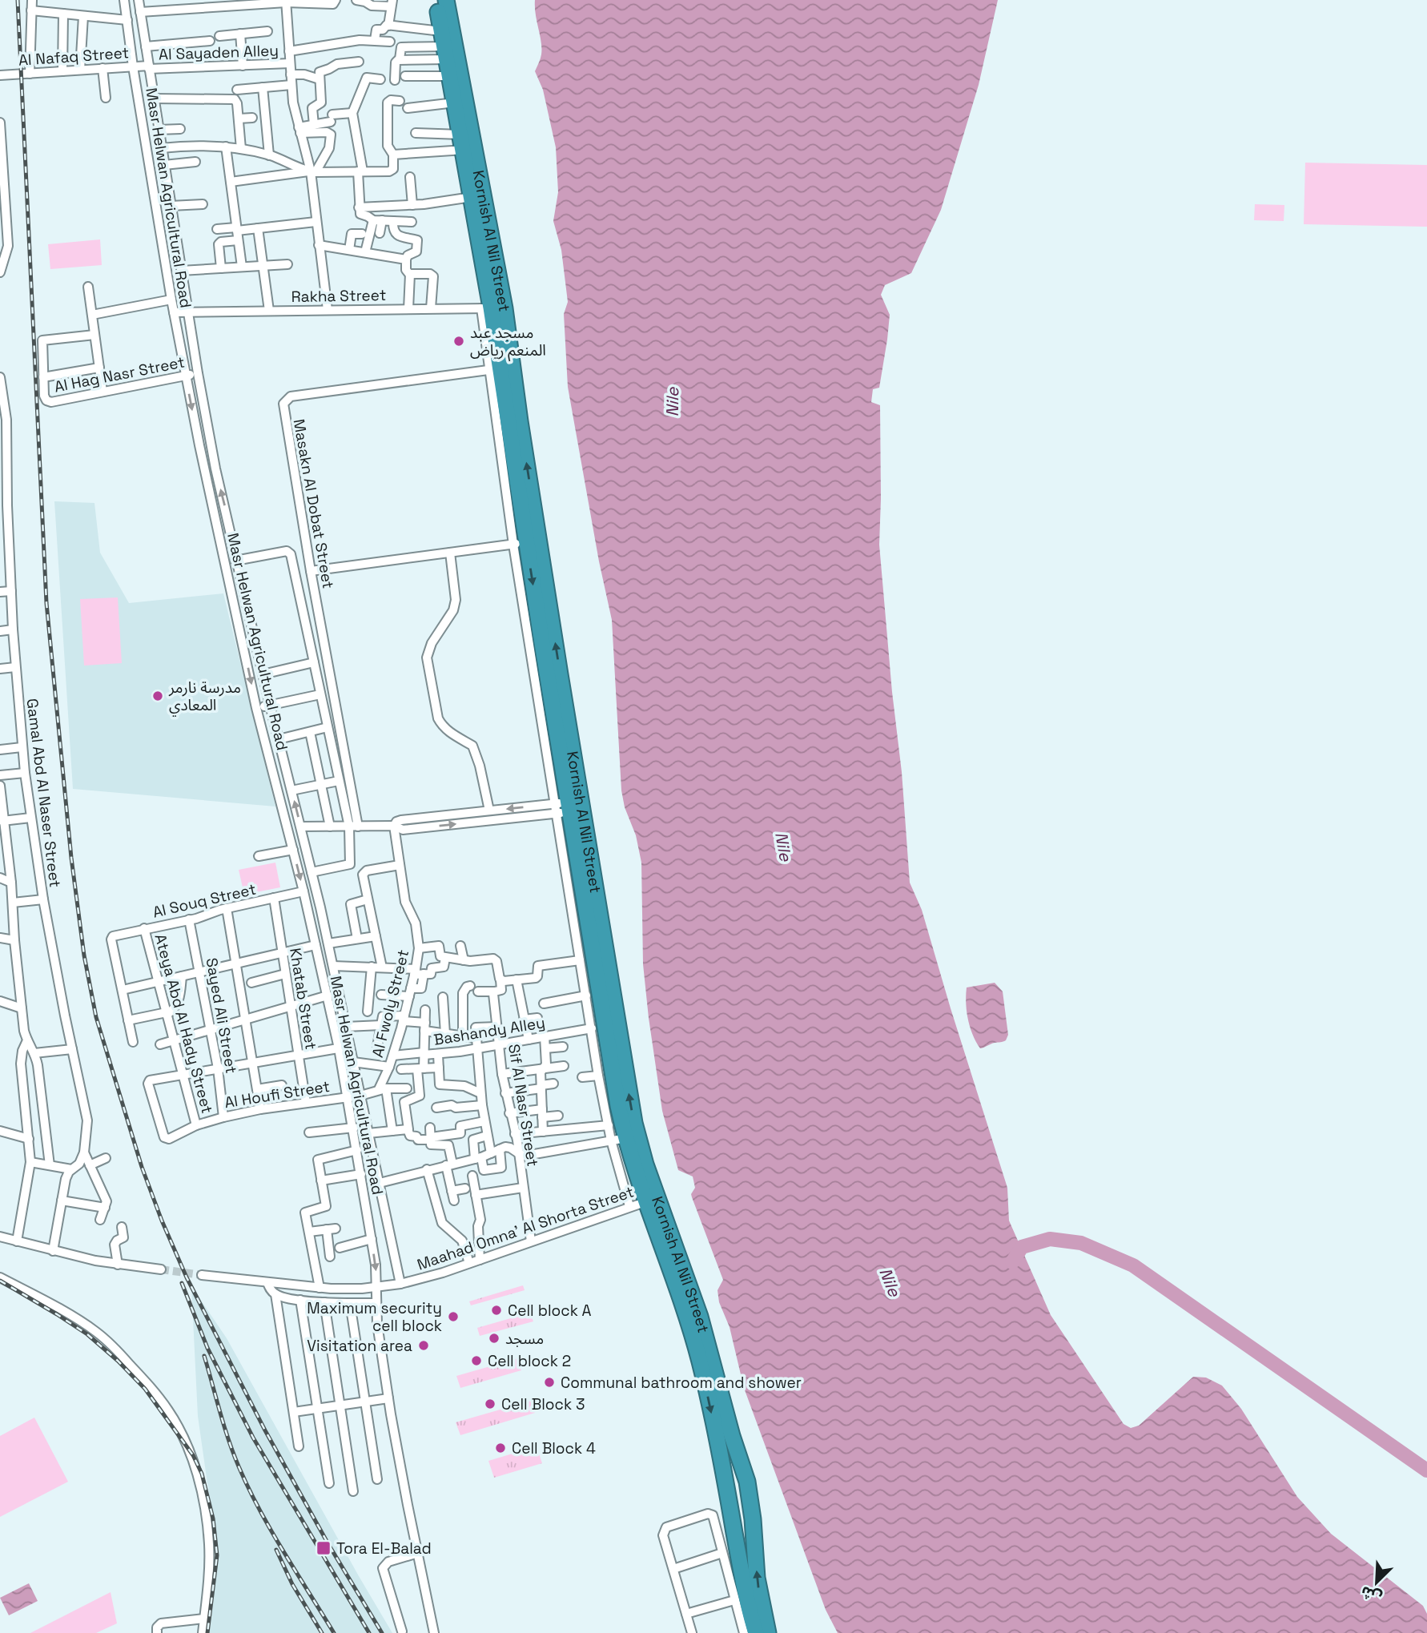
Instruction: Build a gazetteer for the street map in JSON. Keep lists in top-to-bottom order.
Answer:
{
  "streets": {
    "highway": ["Kornish Al Nil Street"],
    "street": [
      "Al Sayaden Alley",
      "Al Nafaq Street",
      "Masr Helwan Agricultural Road",
      "Rakha Street",
      "Al Hag Nasr Street",
      "Masakn Al Dobat Street",
      "Gamal Abd Al Naser Street",
      "Al Souq Street",
      "Khatab Street",
      "Al Fwoly Street",
      "Sayed Ali Street",
      "Ateya Abd Al Hady Street",
      "Bashandy Alley",
      "Al Houfi Street",
      "Sif Al Nasr Street",
      "Maahad Omna' Al Shorta Street"
    ]
  },
  "crossings": [
    ["Al Sayaden Alley", "Al Nafaq Street"],
    ["Al Sayaden Alley", "Masr Helwan Agricultural Road"],
    ["Al Nafaq Street", "Masr Helwan Agricultural Road"],
    ["Masr Helwan Agricultural Road", "Rakha Street"],
    ["Masr Helwan Agricultural Road", "Al Hag Nasr Street"],
    ["Masr Helwan Agricultural Road", "Al Souq Street"],
    ["Masr Helwan Agricultural Road", "Al Houfi Street"],
    ["Masr Helwan Agricultural Road", "Maahad Omna' Al Shorta Street"],
    ["Kornish Al Nil Street", "Rakha Street"],
    ["Kornish Al Nil Street", "Masakn Al Dobat Street"],
    ["Kornish Al Nil Street", "Maahad Omna' Al Shorta Street"],
    ["Al Souq Street", "Khatab Street"],
    ["Al Souq Street", "Sayed Ali Street"],
    ["Al Souq Street", "Ateya Abd Al Hady Street"],
    ["Khatab Street", "Al Houfi Street"],
    ["Al Fwoly Street", "Bashandy Alley"],
    ["Al Fwoly Street", "Al Houfi Street"],
    ["Sayed Ali Street", "Al Houfi Street"],
    ["Ateya Abd Al Hady Street", "Al Houfi Street"],
    ["Bashandy Alley", "Sif Al Nasr Street"],
    ["Sif Al Nasr Street", "Maahad Omna' Al Shorta Street"]
  ],
  "water": ["Nile"],
  "places": {
    "other": [
      "مسجد عبد المنعم رياض",
      "مدرسة نارمر المعادي",
      "Cell block A",
      "Maximum security cell block",
      "مسجد",
      "Visitation area",
      "Cell block 2",
      "Communal bathroom and shower",
      "Cell Block 3",
      "Cell Block 4"
    ],
    "transit": ["Tora El-Balad"]
  },
  "north": "bottom left"
}
